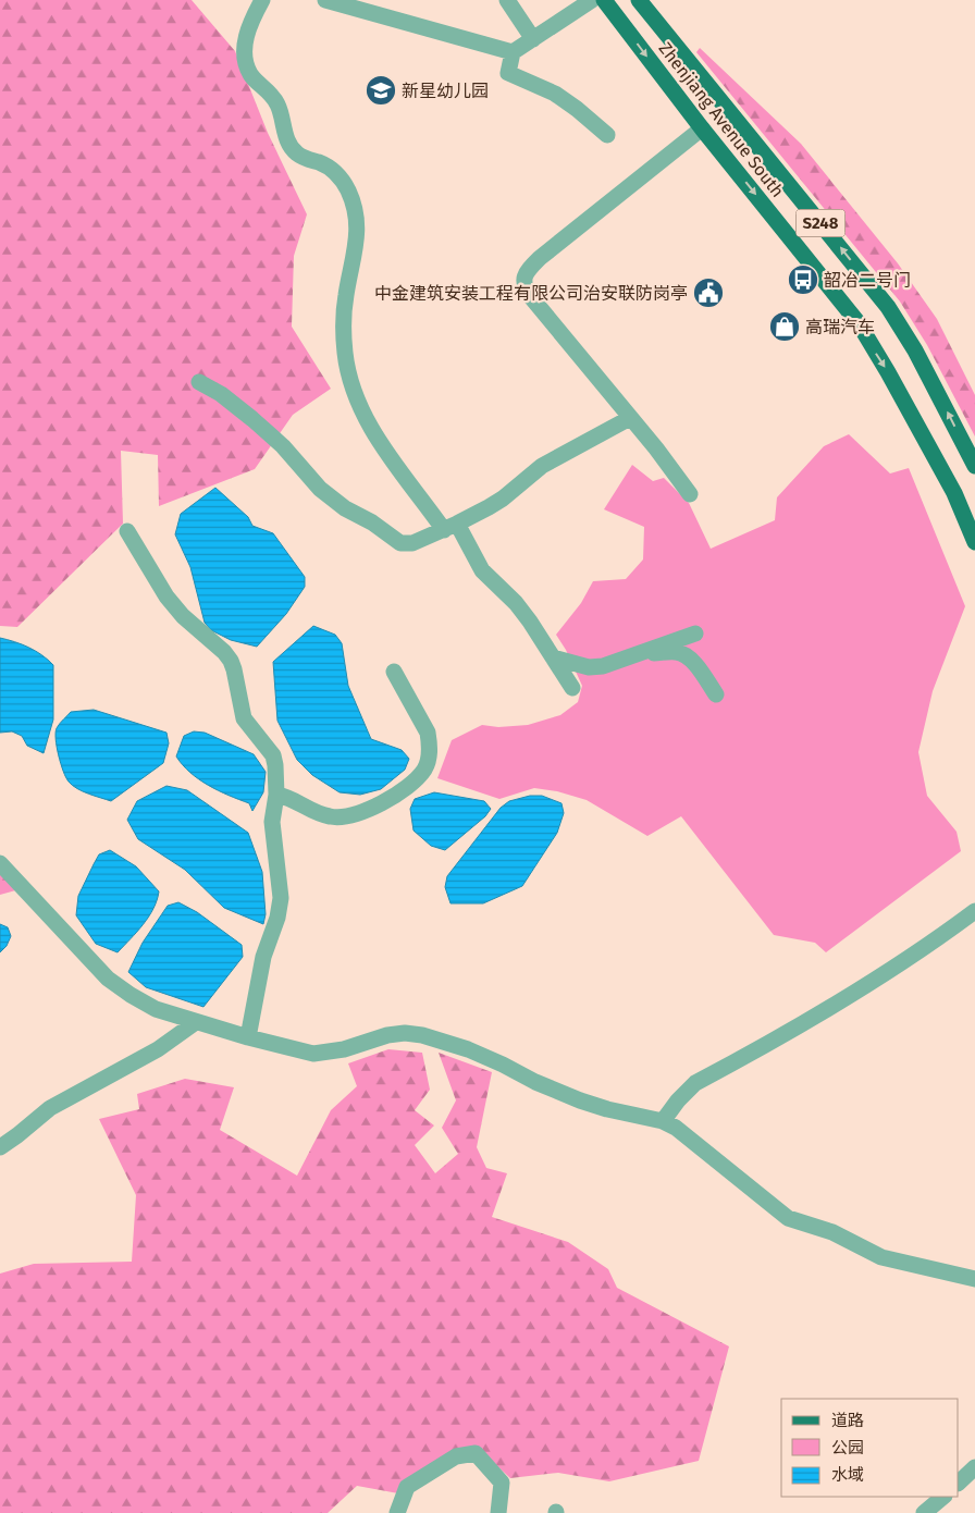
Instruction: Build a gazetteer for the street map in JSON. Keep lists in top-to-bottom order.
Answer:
{
  "streets": {
    "main road": ["Zhenjiang Avenue South", "S248"]
  },
  "places": {
    "school or university": ["新星幼儿园"],
    "bus stop": ["韶冶二号门"],
    "public building": ["中金建筑安装工程有限公司治安联防岗亭"],
    "shop": ["高瑞汽车"]
  },
  "legend": ["道路", "公园", "水域"]
}
